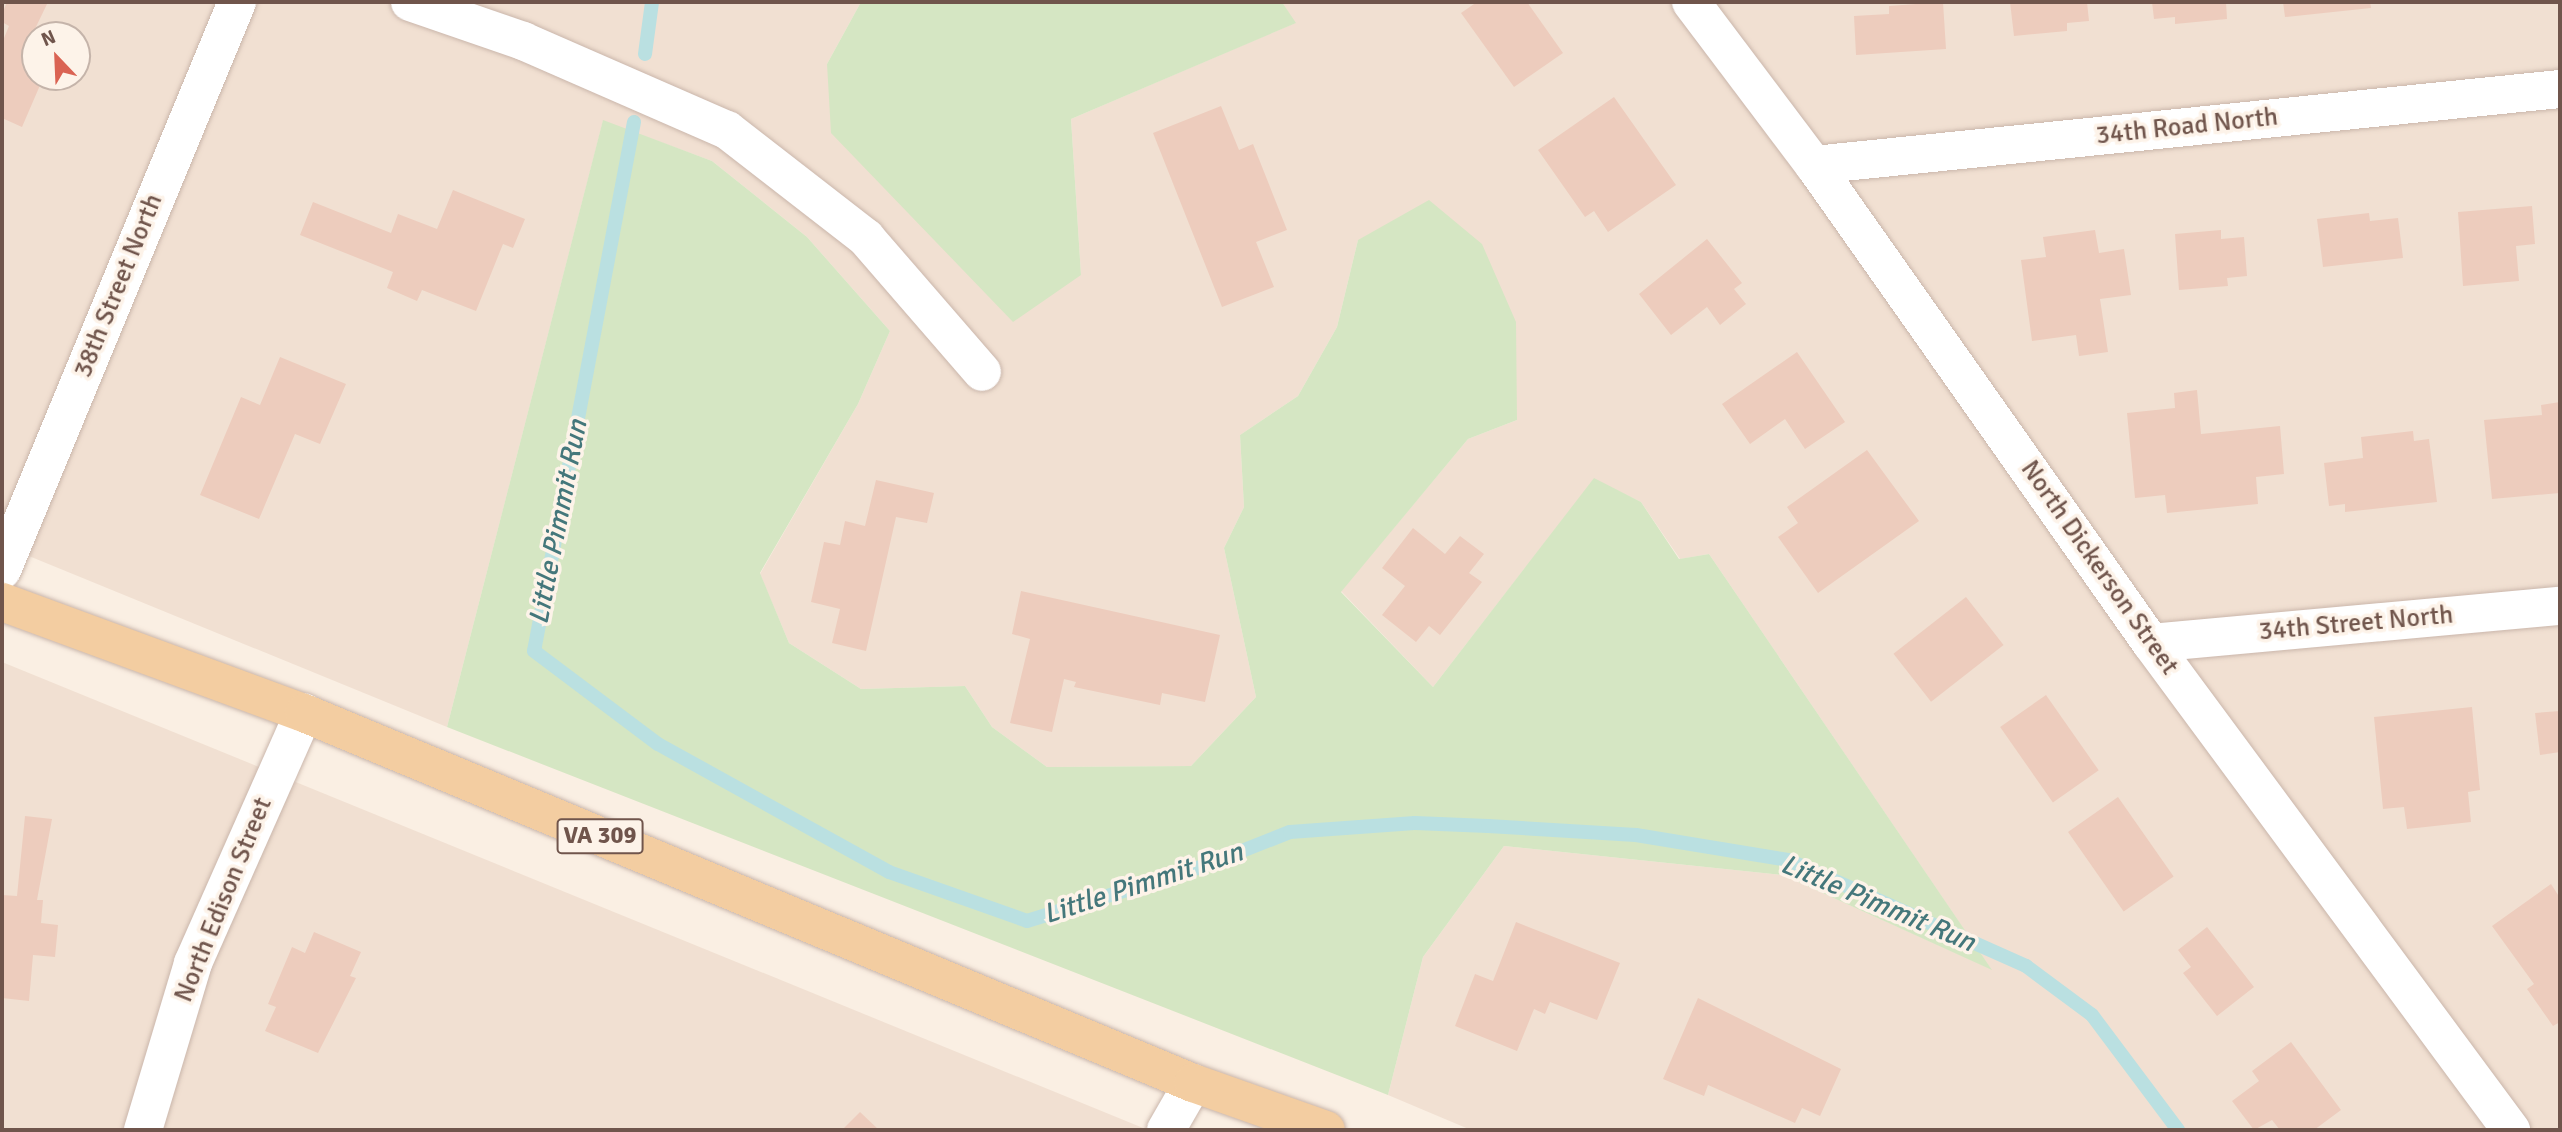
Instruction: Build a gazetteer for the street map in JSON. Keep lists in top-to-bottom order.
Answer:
{
  "streets": {
    "main road": ["VA 309"],
    "street": [
      "34th Road North",
      "38th Street North",
      "North Dickerson Street",
      "34th Street North",
      "North Edison Street"
    ]
  },
  "crossings": [
    ["34th Road North", "North Dickerson Street"],
    ["North Dickerson Street", "34th Street North"],
    ["VA 309", "North Edison Street"]
  ],
  "water": ["Little Pimmit Run"],
  "north": "top left"
}
